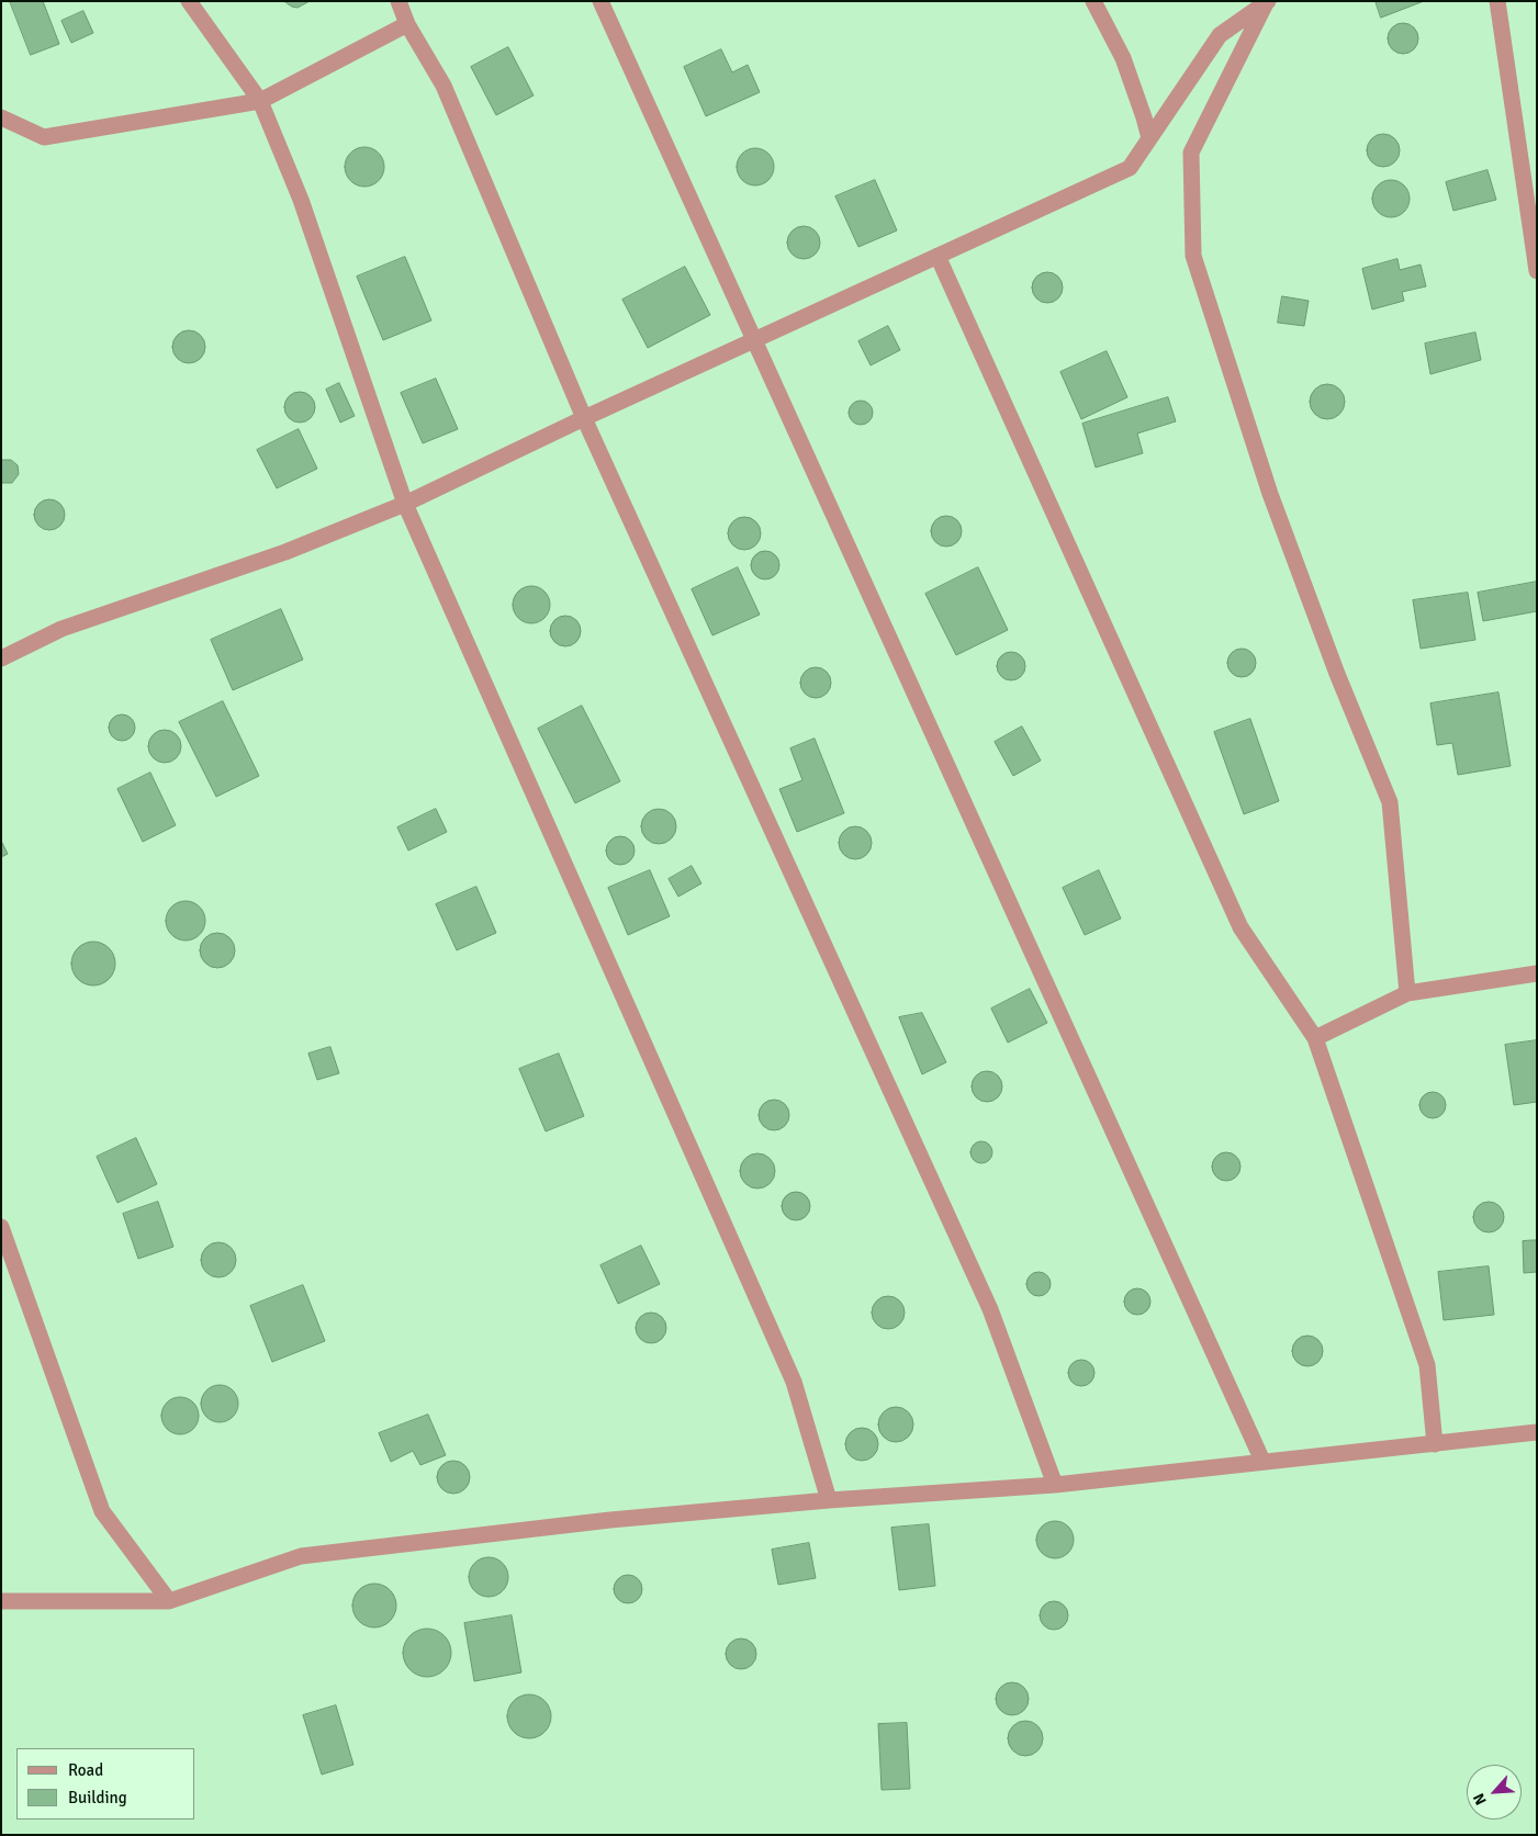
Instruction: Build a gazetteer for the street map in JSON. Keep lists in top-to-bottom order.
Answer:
{
  "legend": ["Road", "Building"],
  "north": "bottom left"
}
